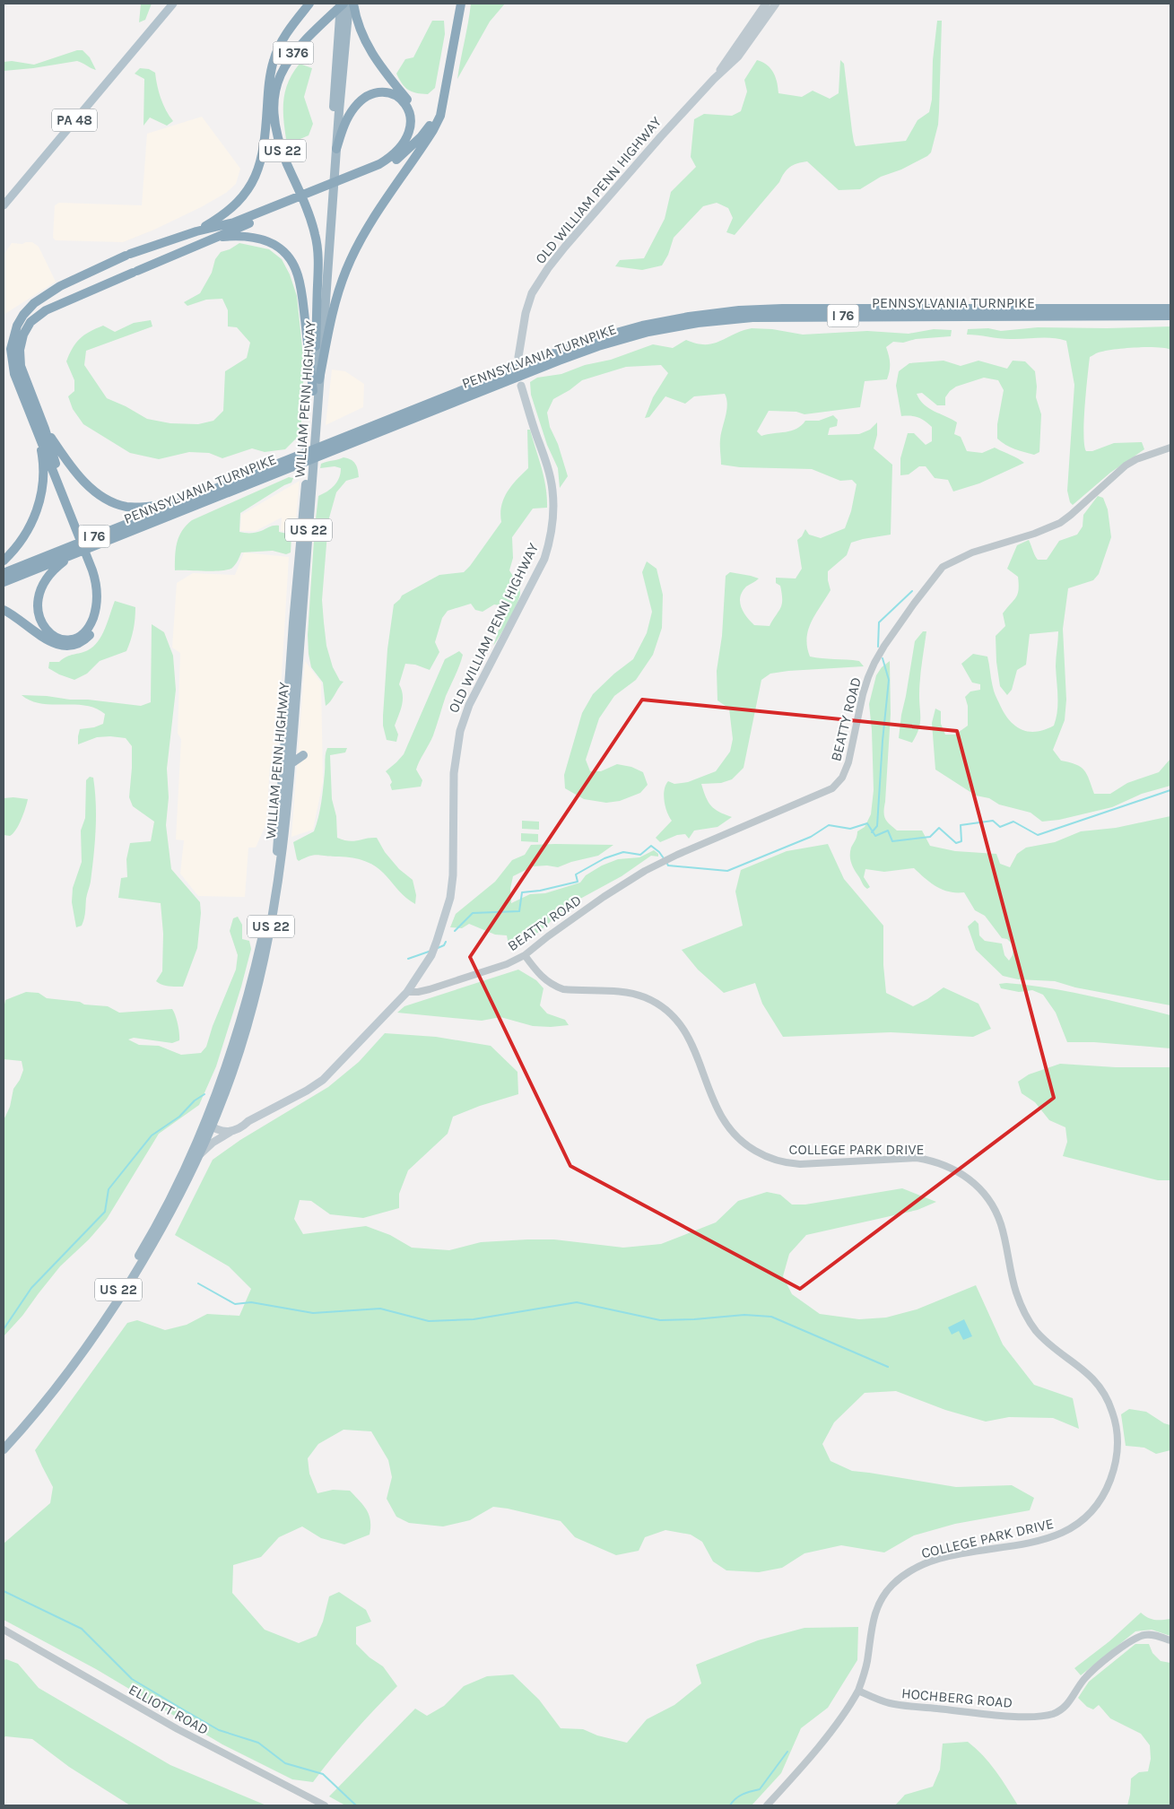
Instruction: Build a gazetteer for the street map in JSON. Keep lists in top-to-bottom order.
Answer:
{
  "streets": {
    "highway": [
      "I 376",
      "US 22",
      "PENNSYLVANIA TURNPIKE",
      "I 76",
      "WILLIAM PENN HIGHWAY"
    ],
    "main road": ["PA 48", "OLD WILLIAM PENN HIGHWAY"],
    "street": [
      "BEATTY ROAD",
      "COLLEGE PARK DRIVE",
      "HOCHBERG ROAD",
      "ELLIOTT ROAD"
    ]
  },
  "crossings": [
    ["I 376", "US 22"],
    ["I 376", "WILLIAM PENN HIGHWAY"],
    ["US 22", "WILLIAM PENN HIGHWAY"],
    ["OLD WILLIAM PENN HIGHWAY", "WILLIAM PENN HIGHWAY"],
    ["OLD WILLIAM PENN HIGHWAY", "BEATTY ROAD"],
    ["BEATTY ROAD", "COLLEGE PARK DRIVE"],
    ["COLLEGE PARK DRIVE", "HOCHBERG ROAD"]
  ]
}
